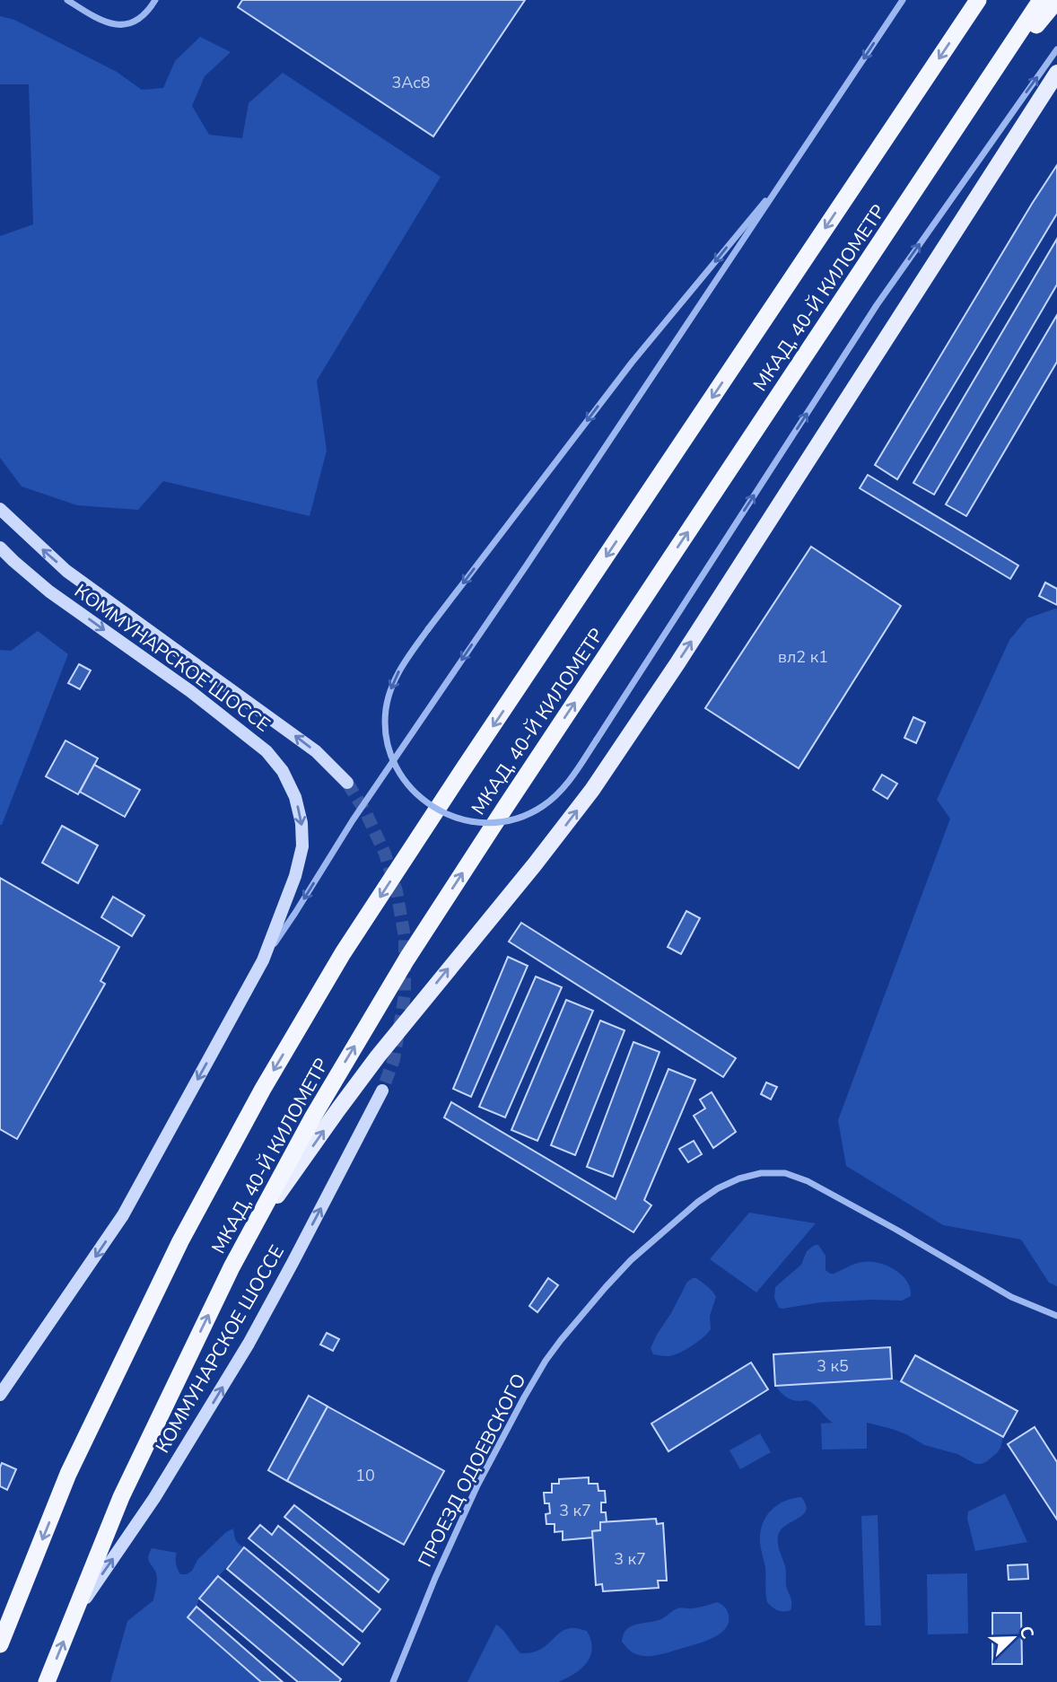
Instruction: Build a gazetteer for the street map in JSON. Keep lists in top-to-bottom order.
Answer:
{
  "streets": {
    "highway": ["МКАД, 40-Й КИЛОМЕТР"],
    "main road": ["КОММУНАРСКОЕ ШОССЕ"],
    "street": ["ПРОЕЗД ОДОЕВСКОГО"]
  },
  "crossings": [
    ["МКАД, 40-Й КИЛОМЕТР", "КОММУНАРСКОЕ ШОССЕ"]
  ],
  "house_numbers": [
    "3Ас8",
    "вл2 к1",
    "3 к5",
    "10",
    "3 к7",
    "3 к7"
  ],
  "north": "top right"
}
